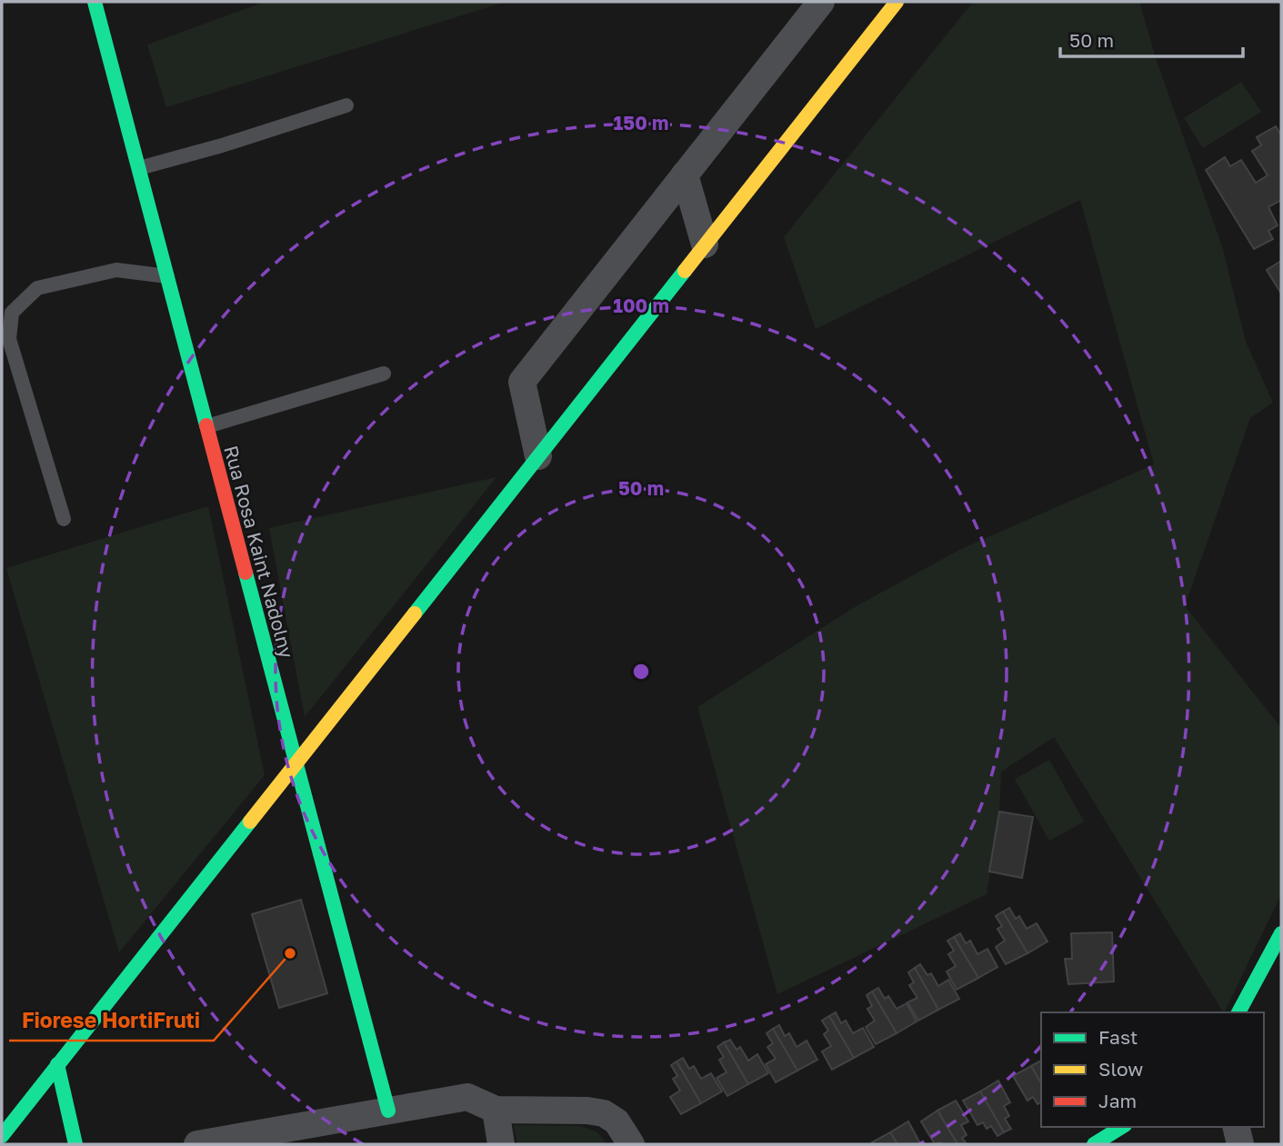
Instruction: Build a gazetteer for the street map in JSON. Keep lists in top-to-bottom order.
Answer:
{
  "streets": {
    "main road": ["Rua Rosa Kaint Nadolny"]
  },
  "places": ["Fiorese HortiFruti"],
  "legend": ["Fast", "Slow", "Jam"],
  "scale_bar": "50 m",
  "rings": ["150 m", "100 m", "50 m"]
}
